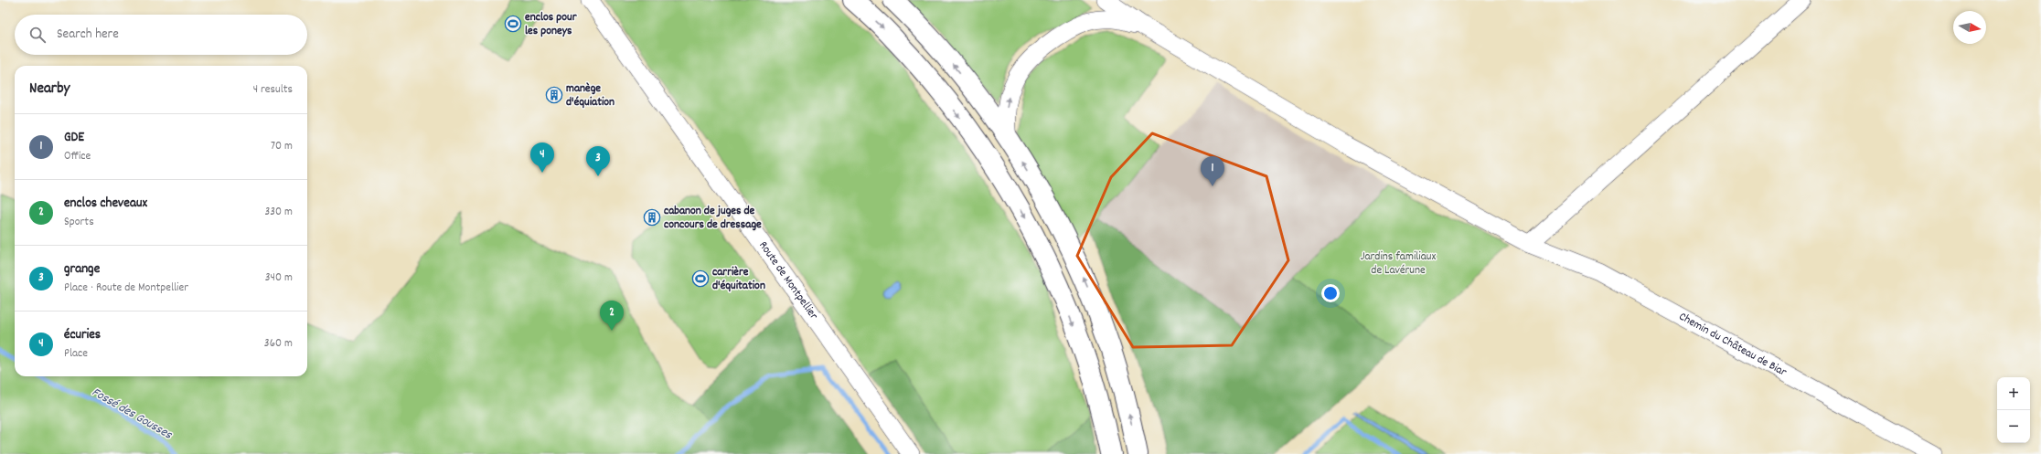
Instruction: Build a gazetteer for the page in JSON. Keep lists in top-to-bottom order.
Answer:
{
  "streets": {
    "street": ["Route de Montpellier", "Chemin du Château de Biar"]
  },
  "water": ["Fossé des Gousses"],
  "parks": ["Jardins familiaux de Lavérune"],
  "places": {
    "sports": ["enclos pour les poneys", "carrière d'équitation"],
    "building": ["manège d'équiation", "cabanon de juges de concours de dressage"]
  },
  "north": "right",
  "page": {
    "search": "Search here",
    "heading": ["Nearby", "4 results"],
    "list": [
      {
        "mark": "1",
        "name": "GDE",
        "note": "Office",
        "value": "70 m"
      },
      {
        "mark": "2",
        "name": "enclos cheveaux",
        "note": "Sports",
        "value": "330 m"
      },
      {
        "mark": "3",
        "name": "grange",
        "note": "Place · Route de Montpellier",
        "value": "340 m"
      },
      {
        "mark": "4",
        "name": "écuries",
        "note": "Place",
        "value": "360 m"
      }
    ],
    "pins": [
      "4",
      "3",
      "1",
      "2"
    ],
    "map_buttons": ["+", "−"]
  }
}
